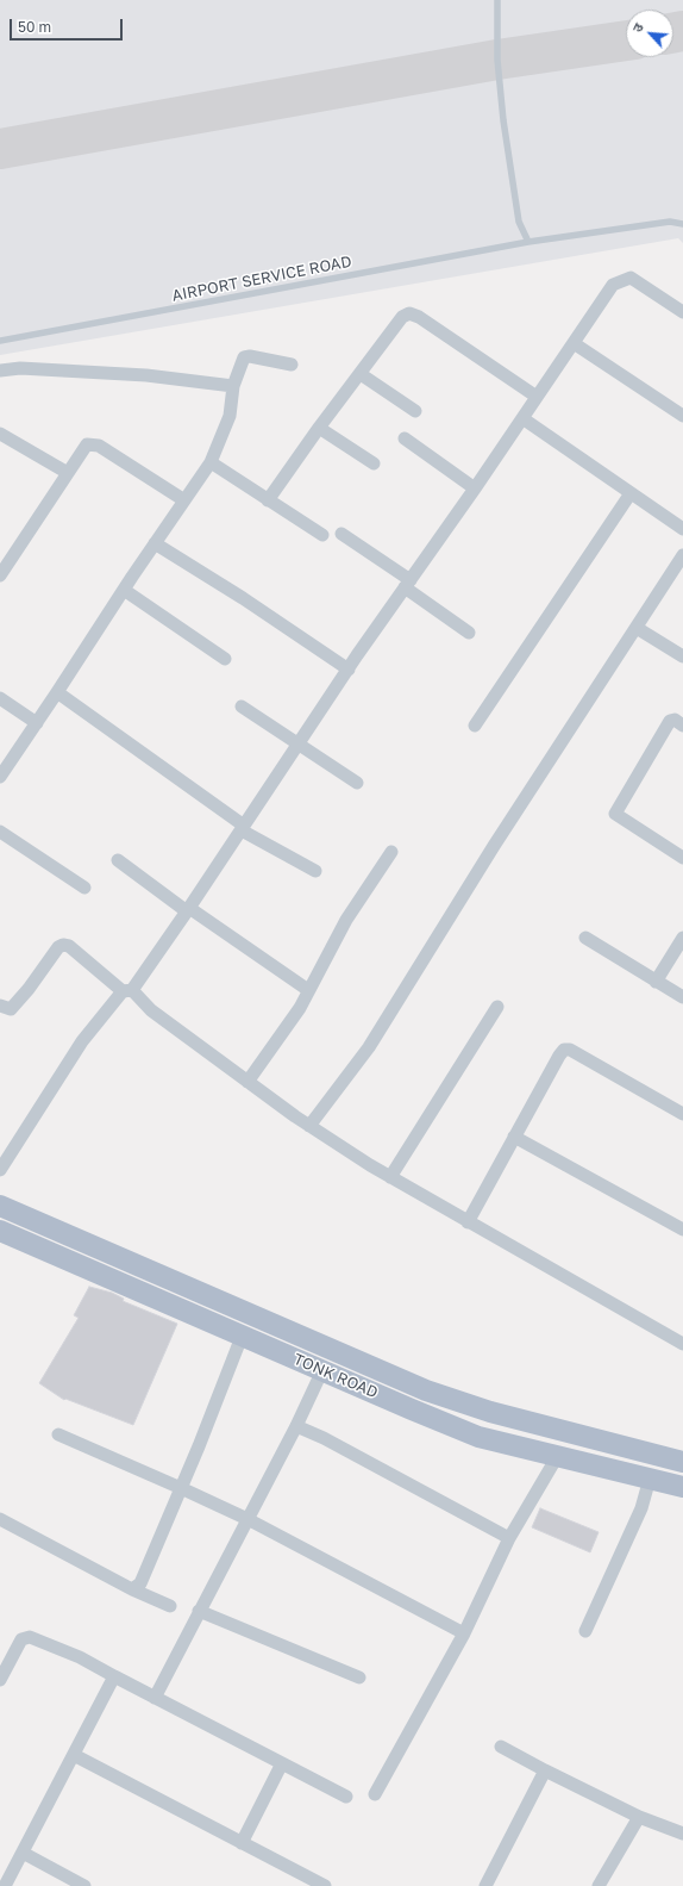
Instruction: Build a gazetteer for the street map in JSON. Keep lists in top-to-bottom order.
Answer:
{
  "streets": {
    "main road": ["TONK ROAD"],
    "lane": ["AIRPORT SERVICE ROAD"]
  },
  "scale_bar": "50 m",
  "north": "top left"
}
